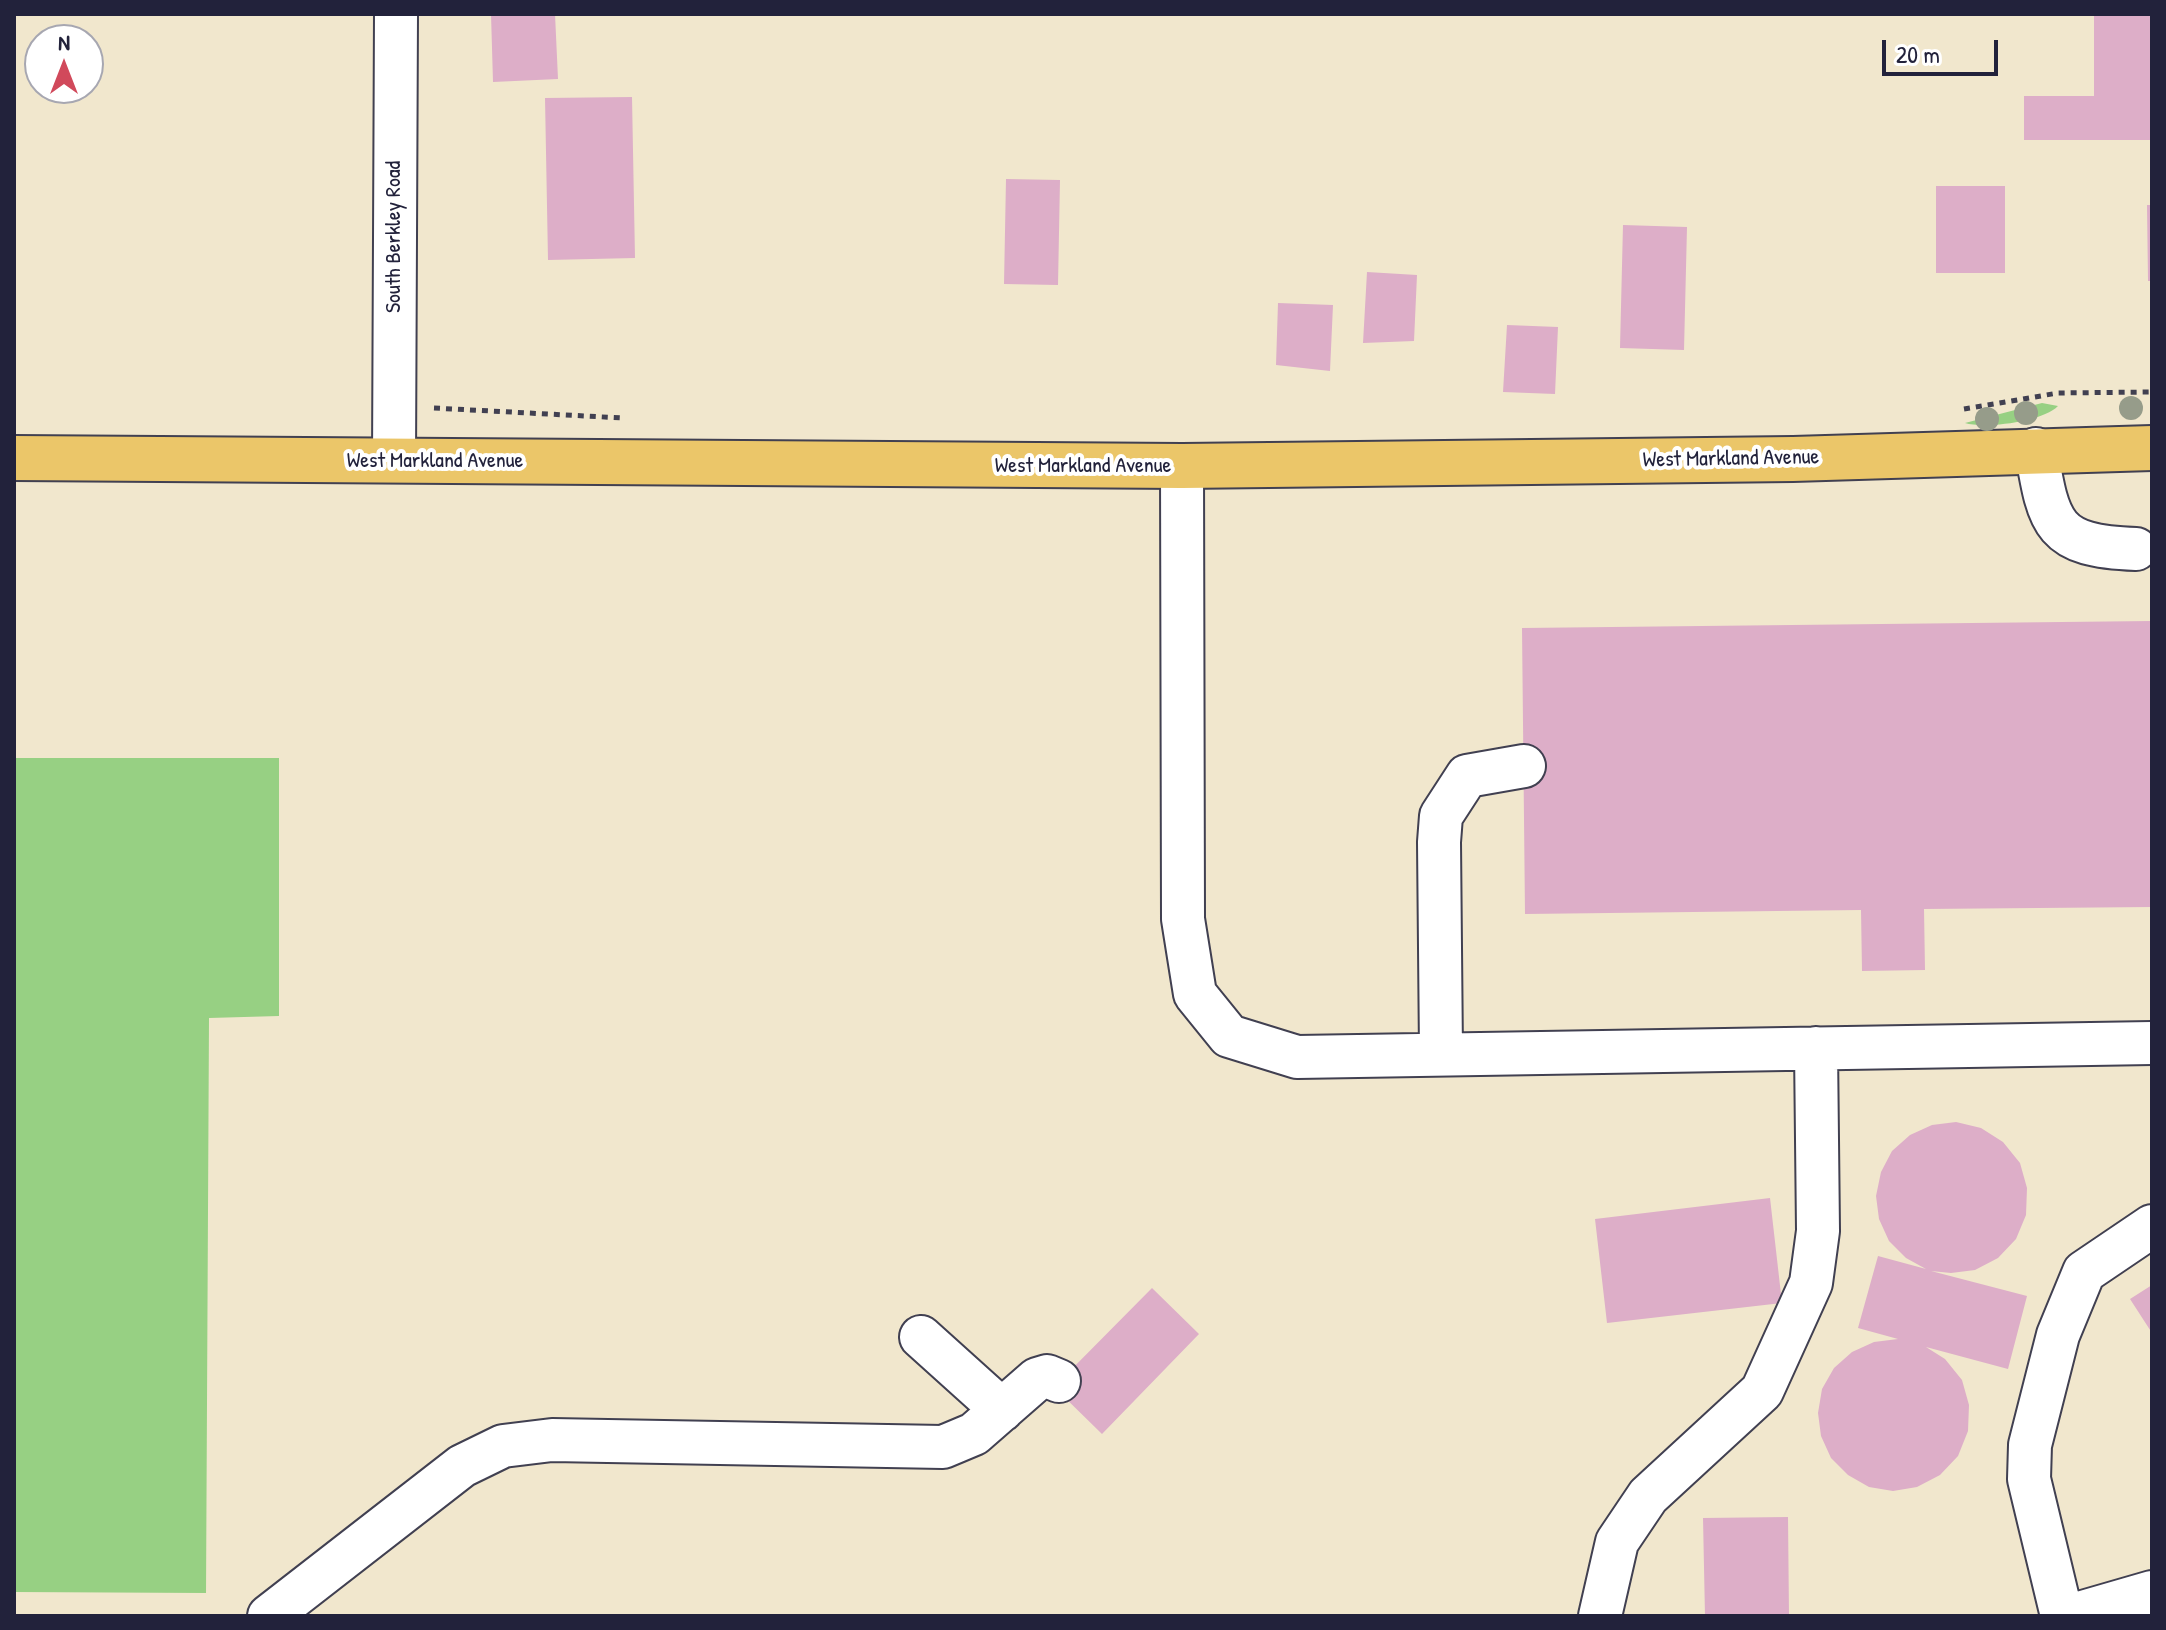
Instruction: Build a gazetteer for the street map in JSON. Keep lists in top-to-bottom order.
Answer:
{
  "streets": {
    "main road": ["West Markland Avenue"],
    "street": ["South Berkley Road"]
  },
  "crossings": [
    ["South Berkley Road", "West Markland Avenue"]
  ],
  "scale_bar": "20 m",
  "north": "top"
}
